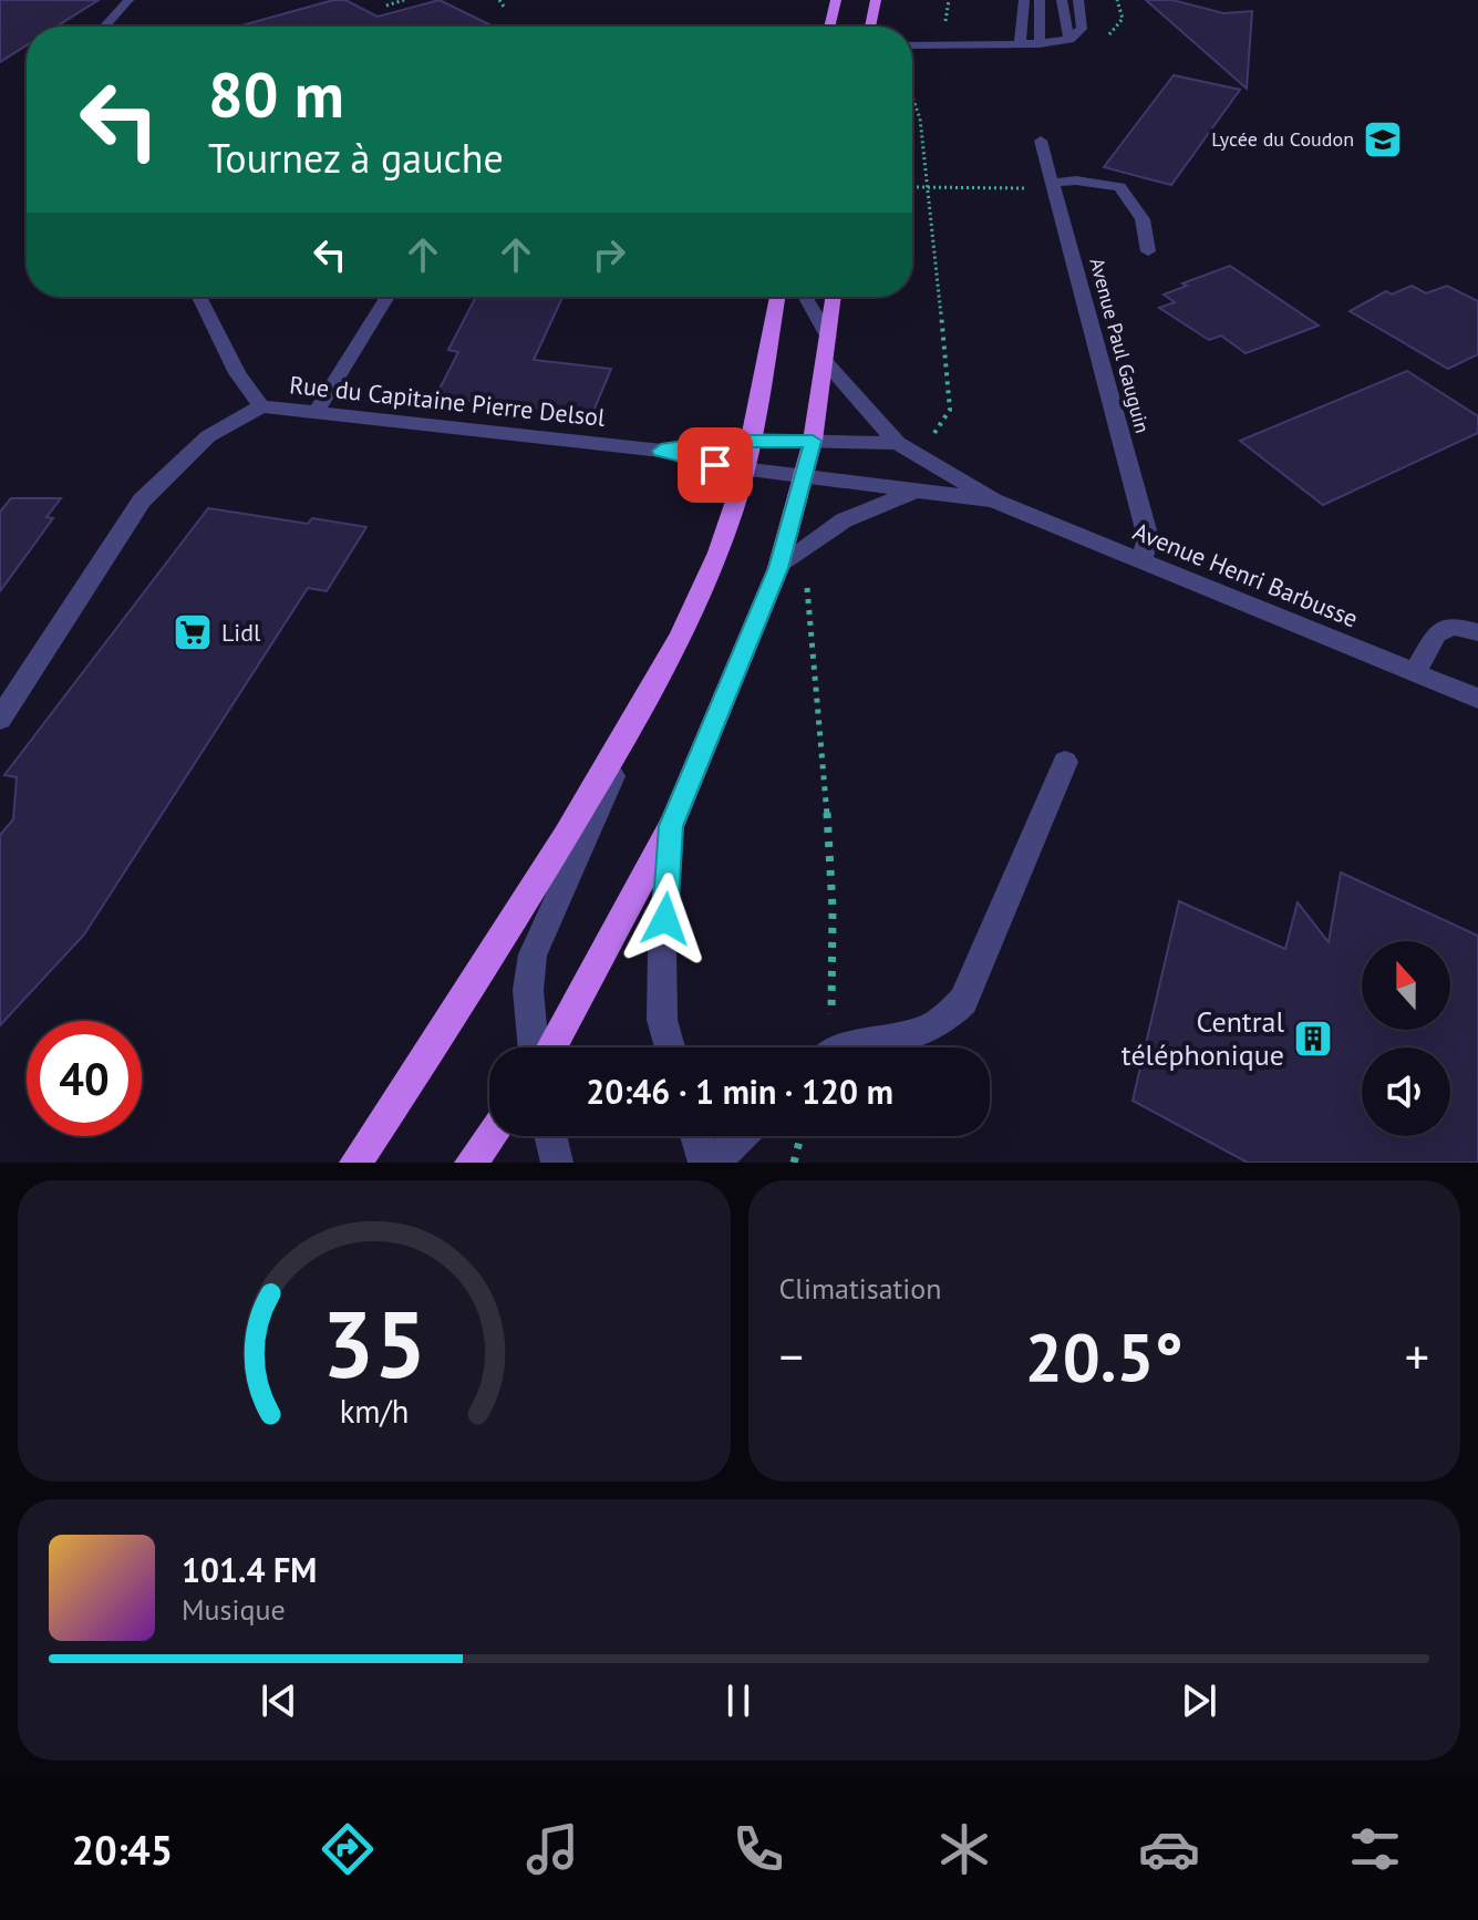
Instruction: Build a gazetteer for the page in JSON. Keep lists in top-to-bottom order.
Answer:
{
  "streets": {
    "street": ["Avenue Paul Gauguin", "Rue du Capitaine Pierre Delsol", "Avenue Henri Barbusse"]
  },
  "crossings": [
    ["Avenue Paul Gauguin", "Avenue Henri Barbusse"],
    ["Rue du Capitaine Pierre Delsol", "Avenue Henri Barbusse"]
  ],
  "places": {
    "school or university": ["Lycée du Coudon"],
    "supermarket": ["Lidl"],
    "building": ["Central téléphonique"]
  },
  "north": "top",
  "page": {
    "turn": ["80 m", "Tournez à gauche"],
    "limit": "40",
    "trip": "20:46 · 1 min · 120 m",
    "tile": "Climatisation",
    "heat": ["−", "20.5°", "+"],
    "song": ["101.4 FM", "Musique"],
    "tabs": "20:45",
    "gauge": ["35", "km/h"]
  }
}
